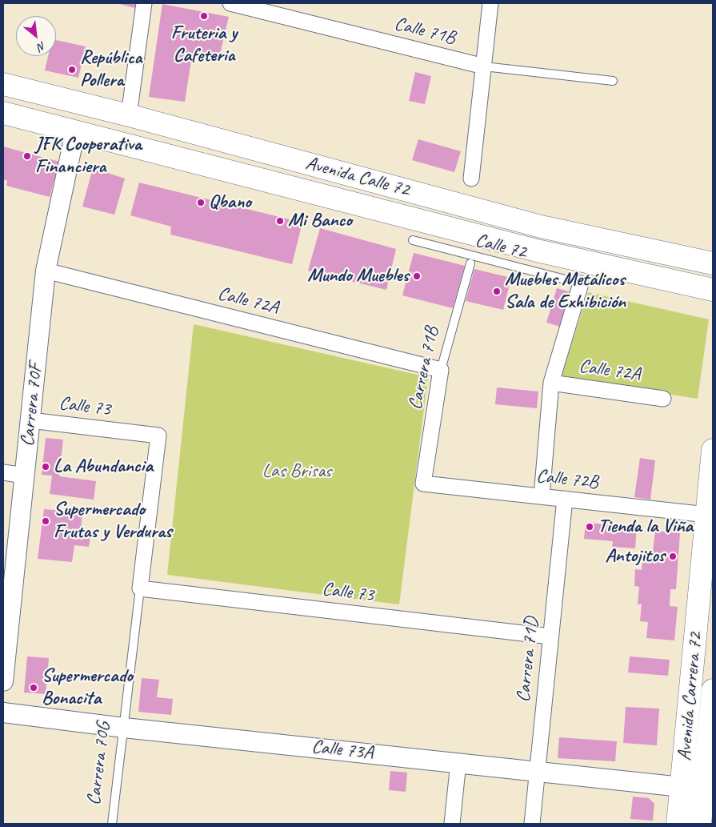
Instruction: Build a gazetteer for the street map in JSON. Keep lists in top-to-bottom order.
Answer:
{
  "streets": {
    "main road": ["Avenida Calle 72", "Avenida Carrera 72"],
    "street": [
      "Calle 71B",
      "Calle 72A",
      "Carrera 71B",
      "Carrera 70F",
      "Calle 73",
      "Calle 72B",
      "Carrera 71D",
      "Calle 73A"
    ],
    "lane": ["Calle 72", "Carrera 70G"]
  },
  "crossings": [
    ["Avenida Calle 72", "Carrera 70F"],
    ["Calle 72A", "Carrera 71B"],
    ["Calle 72A", "Carrera 70F"],
    ["Carrera 71B", "Calle 72B"],
    ["Carrera 70F", "Calle 73"],
    ["Calle 73", "Carrera 71D"],
    ["Calle 73", "Carrera 70G"],
    ["Calle 72B", "Carrera 71D"],
    ["Calle 72B", "Avenida Carrera 72"],
    ["Carrera 71D", "Calle 73A"],
    ["Avenida Carrera 72", "Calle 73A"],
    ["Calle 73A", "Carrera 70G"]
  ],
  "parks": ["Las Brisas"],
  "places": [
    "Fruteria y Cafeteria",
    "República Pollera",
    "JFK Cooperativa Financiera",
    "Qbano",
    "Mi Banco",
    "Mundo Muebles",
    "Muebles Metálicos Sala de Exhibición",
    "La Abundancia",
    "Supermercado Frutas y Verduras",
    "Tienda la Viña",
    "Antojitos",
    "Supermercado Bonacita"
  ],
  "north": "bottom right"
}
